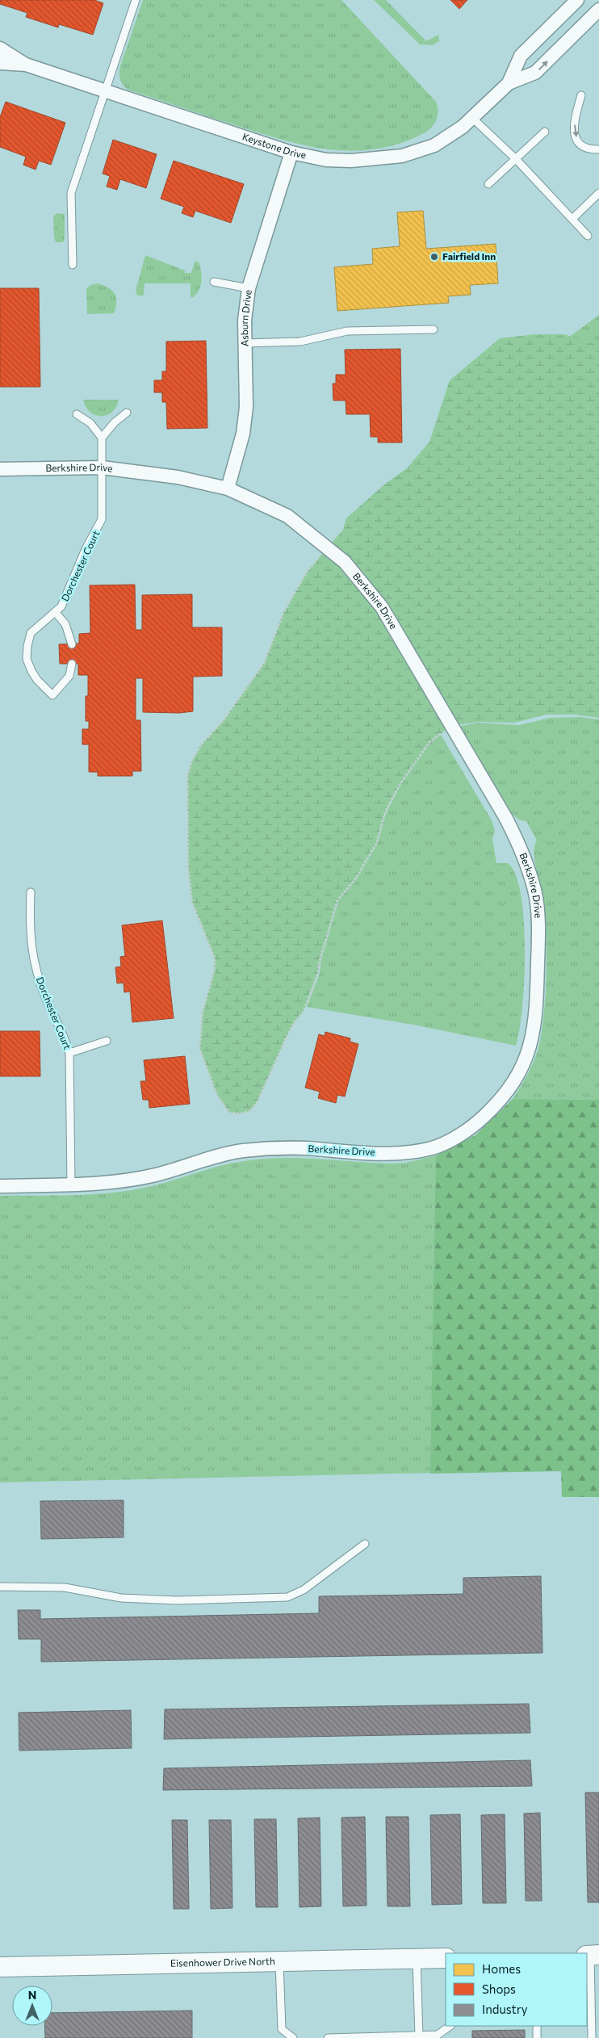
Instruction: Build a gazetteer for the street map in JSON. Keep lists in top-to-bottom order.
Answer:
{
  "streets": {
    "street": [
      "Keystone Drive",
      "Asburn Drive",
      "Berkshire Drive",
      "Eisenhower Drive North"
    ],
    "lane": ["Dorchester Court"]
  },
  "crossings": [
    ["Keystone Drive", "Asburn Drive"],
    ["Asburn Drive", "Berkshire Drive"],
    ["Berkshire Drive", "Dorchester Court"]
  ],
  "places": ["Fairfield Inn"],
  "legend": ["Homes", "Shops", "Industry"],
  "north": "top"
}
